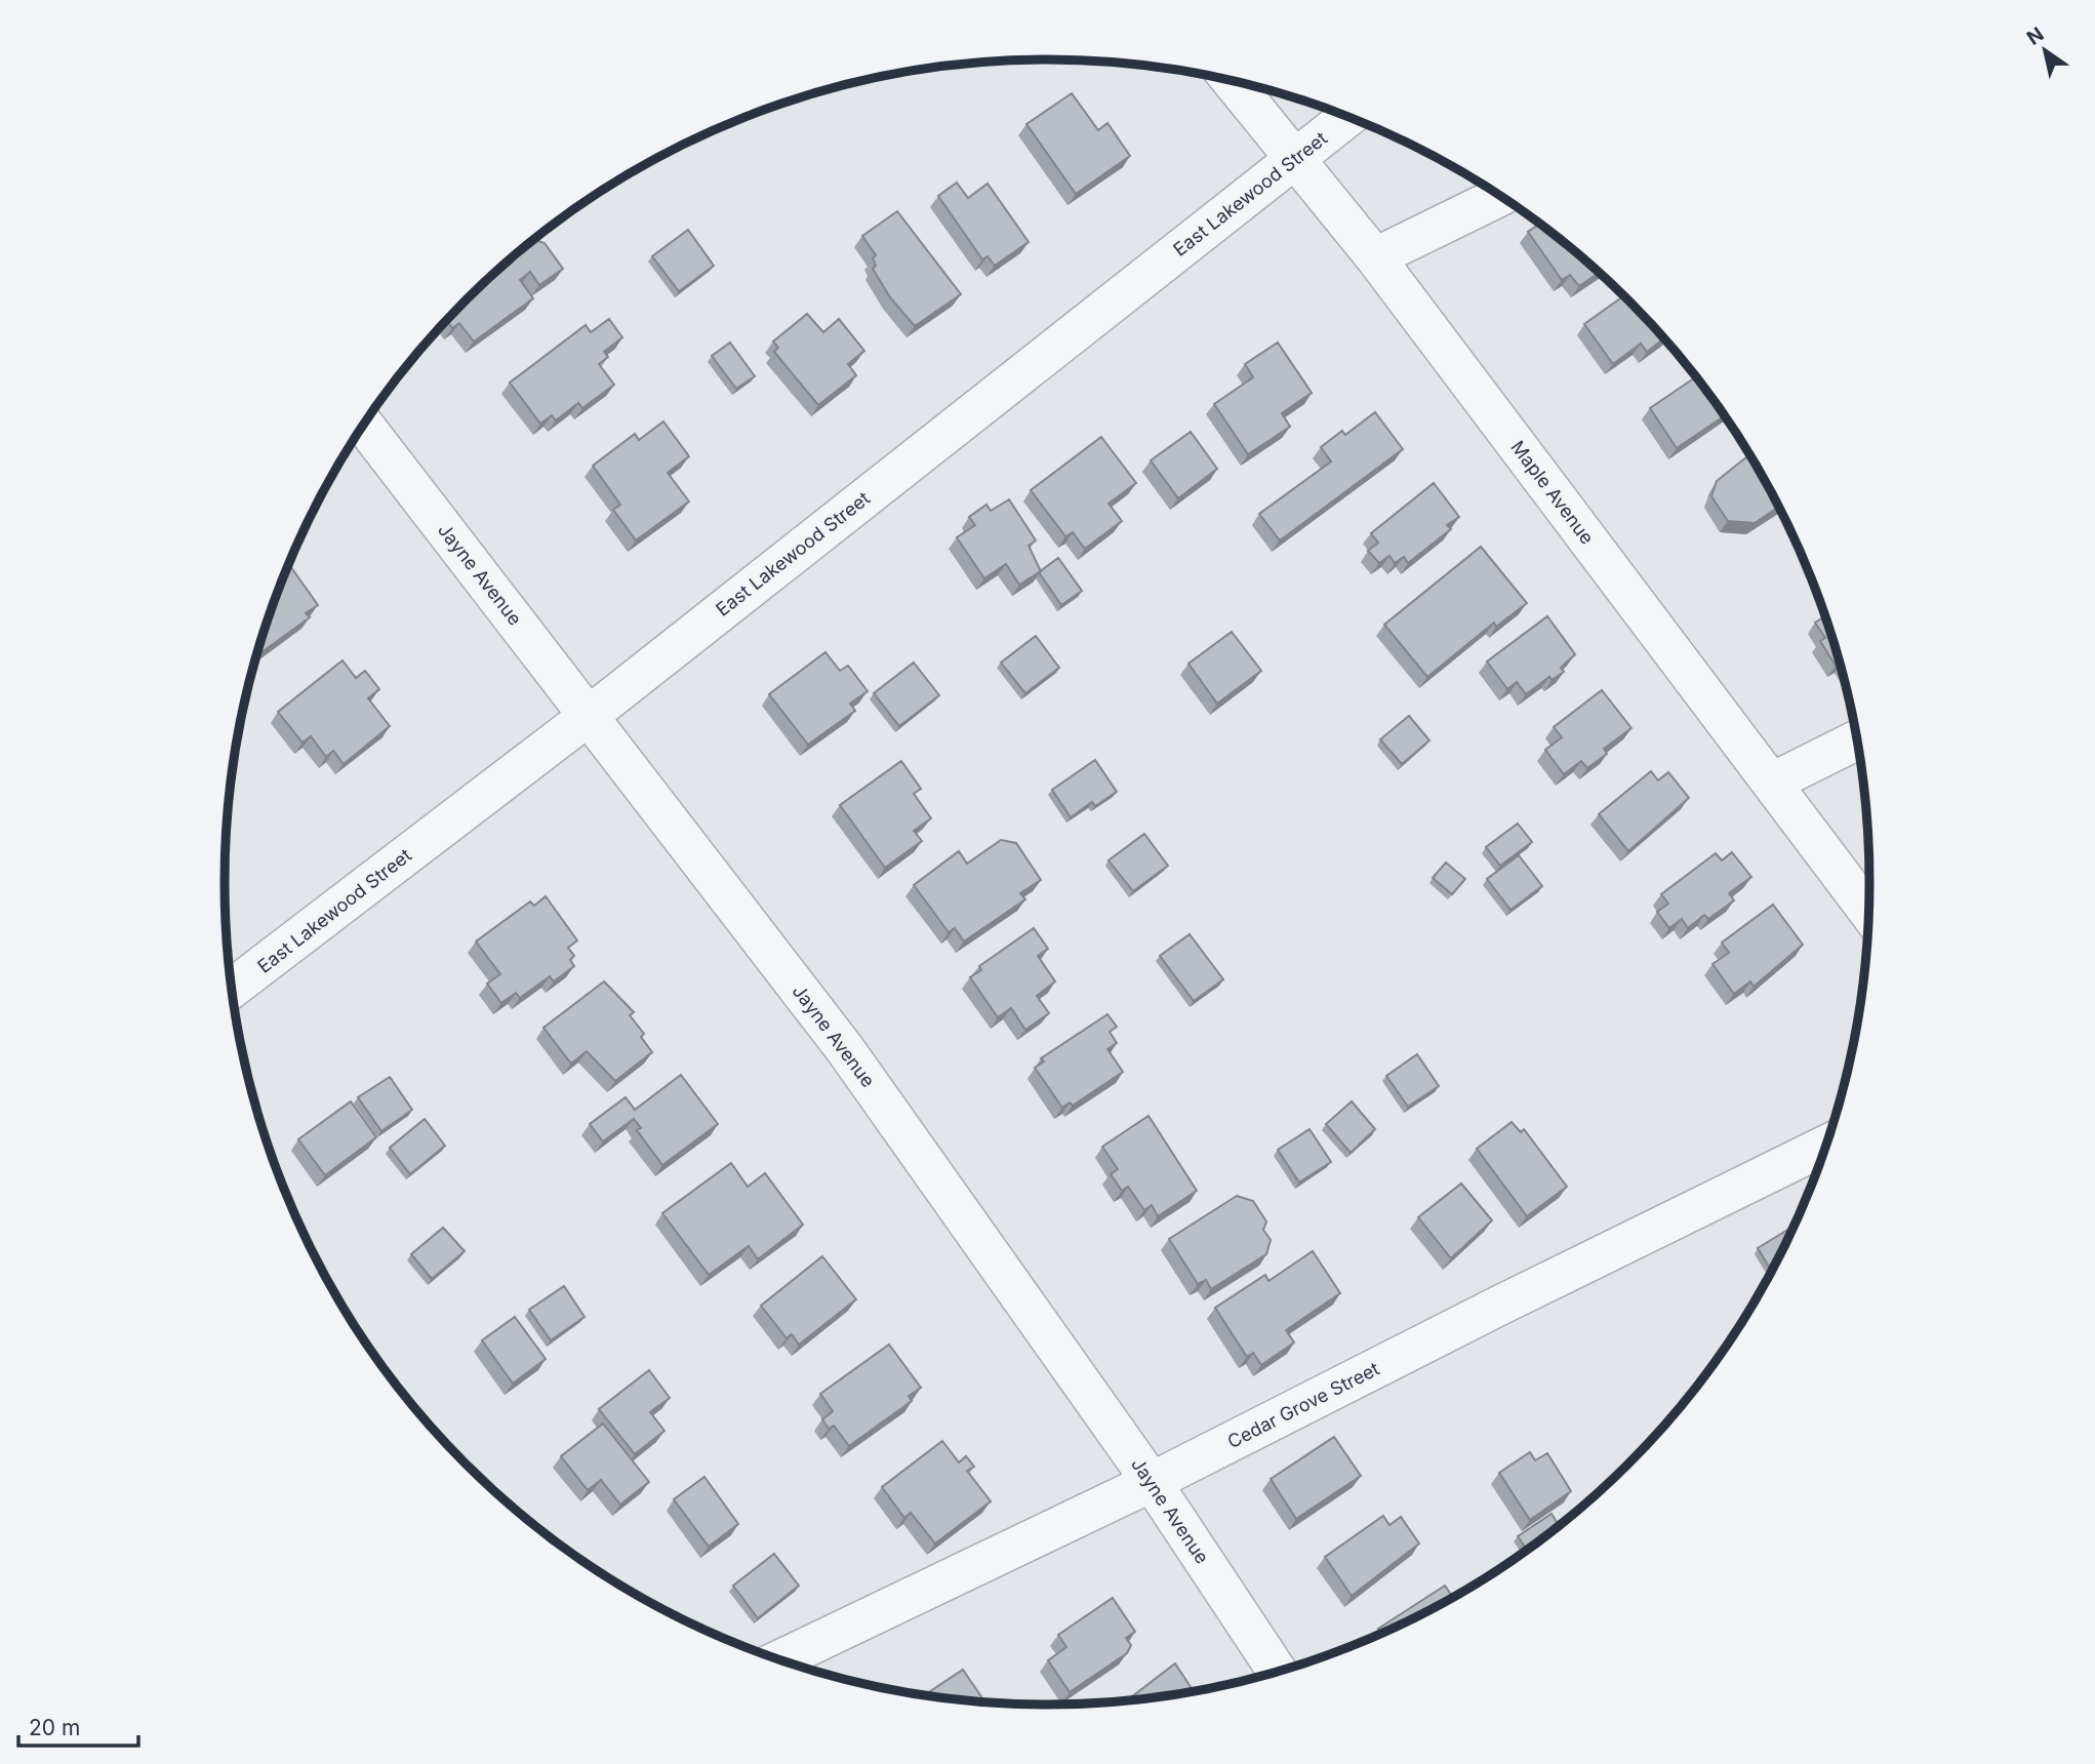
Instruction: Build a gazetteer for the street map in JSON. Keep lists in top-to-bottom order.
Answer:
{
  "streets": {
    "street": [
      "East Lakewood Street",
      "Maple Avenue",
      "Jayne Avenue",
      "Cedar Grove Street"
    ]
  },
  "crossings": [
    ["East Lakewood Street", "Maple Avenue"],
    ["East Lakewood Street", "Jayne Avenue"],
    ["Jayne Avenue", "Cedar Grove Street"]
  ],
  "scale_bar": "20 m",
  "north": "top left"
}
